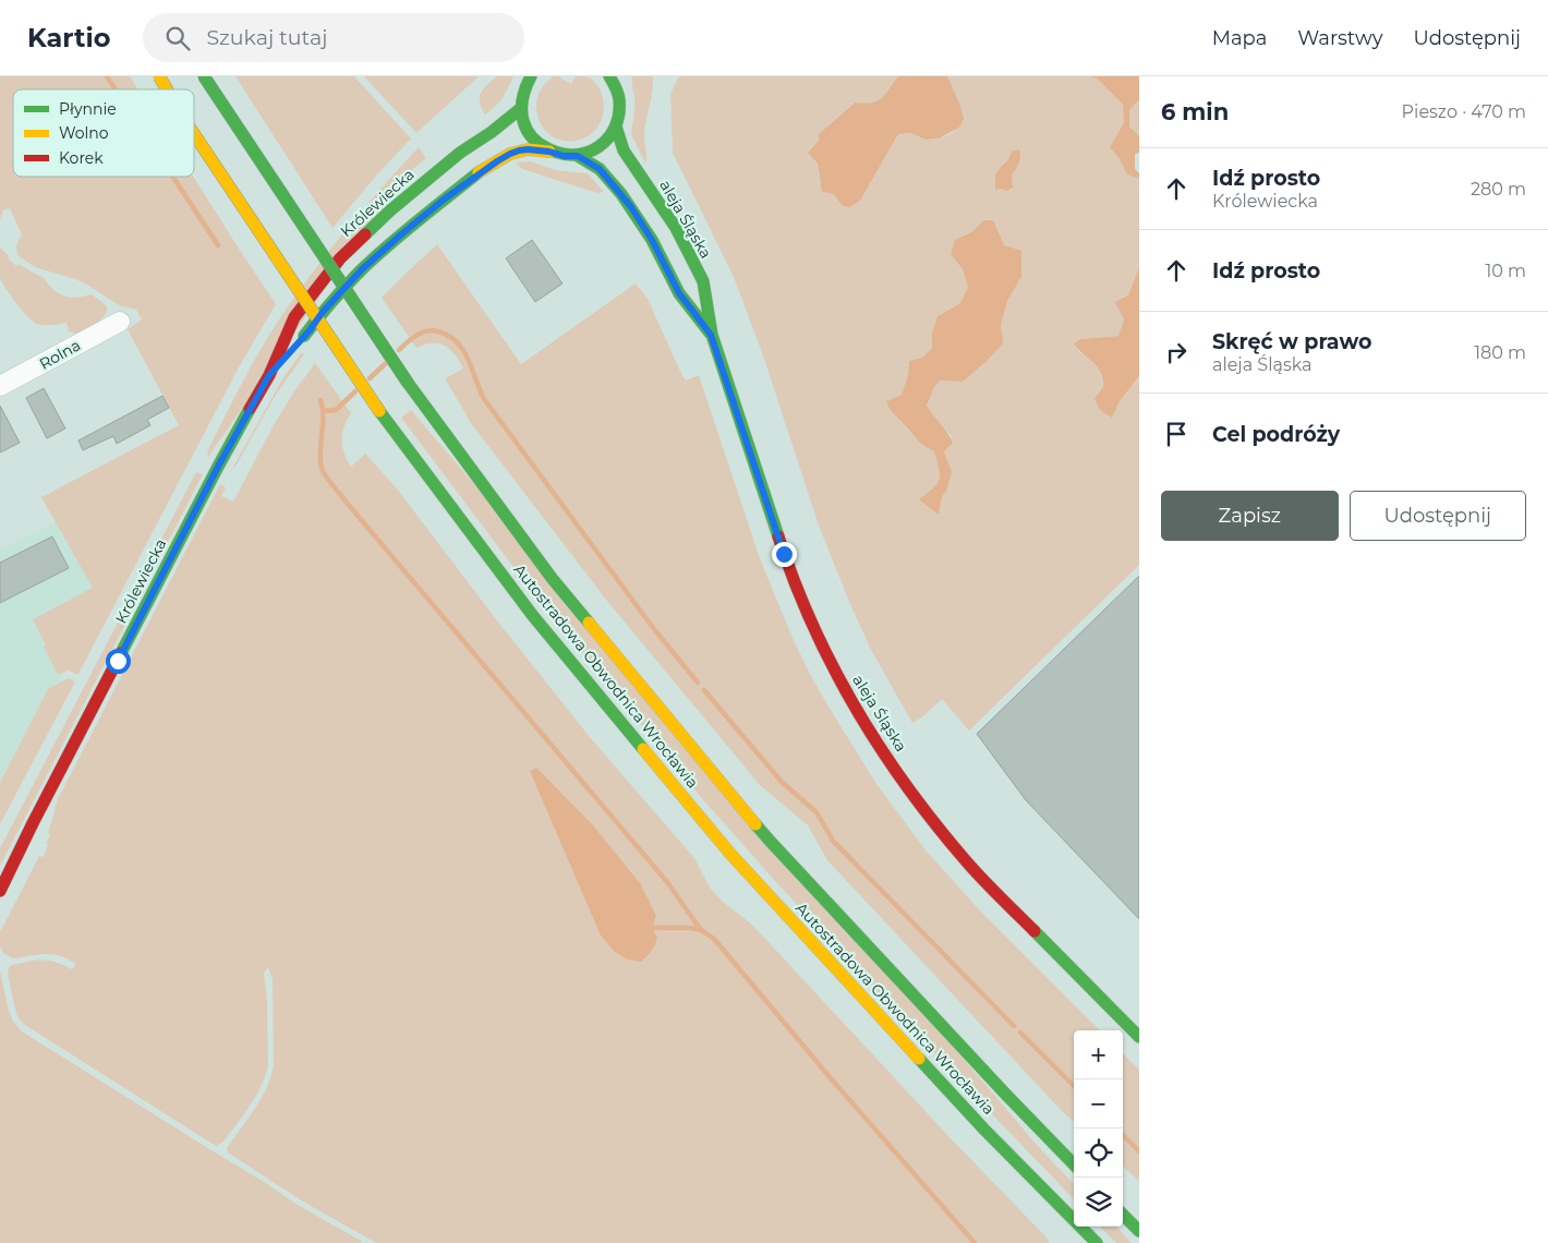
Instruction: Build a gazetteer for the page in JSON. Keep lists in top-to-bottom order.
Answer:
{
  "streets": {
    "main road": ["Królewiecka", "aleja Śląska", "Autostradowa Obwodnica Wrocławia"],
    "street": ["Rolna"]
  },
  "crossings": [
    ["Królewiecka", "aleja Śląska"]
  ],
  "legend": ["Płynnie", "Wolno", "Korek"],
  "page": {
    "header": "Kartio",
    "search": "Szukaj tutaj",
    "nav": ["Mapa", "Warstwy", "Udostępnij"],
    "heading": ["6 min", "Pieszo · 470 m"],
    "list": [
      ["Idź prosto", "Królewiecka", "280 m"],
      ["Idź prosto", "10 m"],
      ["Skręć w prawo", "aleja Śląska", "180 m"],
      "Cel podróży"
    ],
    "buttons": ["Zapisz", "Udostępnij"],
    "map_buttons": ["+", "−"]
  }
}
